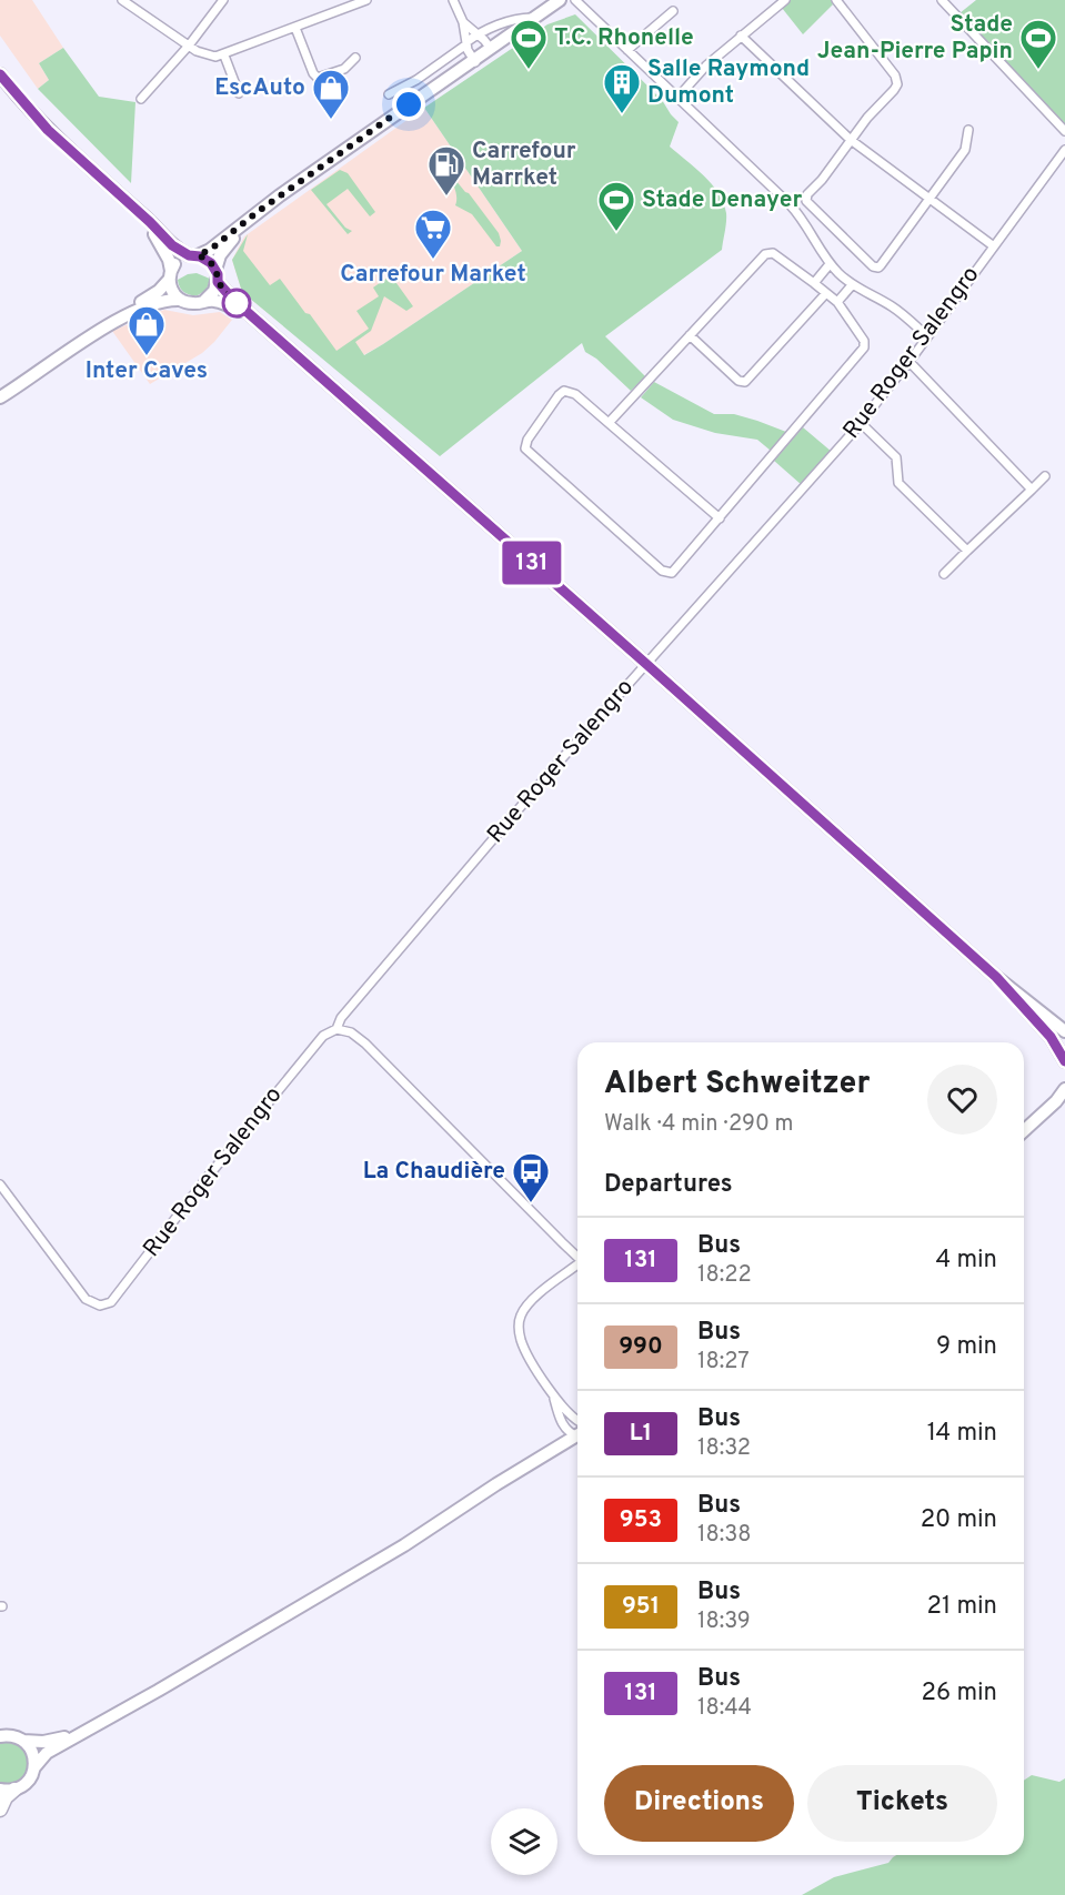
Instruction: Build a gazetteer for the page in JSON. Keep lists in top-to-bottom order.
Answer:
{
  "streets": {
    "street": ["Rue Roger Salengro"]
  },
  "places": {
    "sports": ["T.C. Rhonelle", "Stade Jean-Pierre Papin", "Stade Denayer"],
    "building": ["Salle Raymond Dumont"],
    "shop": ["EscAuto", "Inter Caves"],
    "fuel station": ["Carrefour Marrket"],
    "supermarket": ["Carrefour Market"],
    "bus stop": ["La Chaudière"]
  },
  "lines": ["bus line 131"],
  "page": {
    "on_map": "131",
    "heading": [
      ["Albert Schweitzer", "Walk · 4 min · 290 m"],
      "Departures"
    ],
    "list": [
      {
        "mark": "131",
        "name": "Bus",
        "note": "18:22",
        "value": "4 min"
      },
      {
        "mark": "990",
        "name": "Bus",
        "note": "18:27",
        "value": "9 min"
      },
      {
        "mark": "L1",
        "name": "Bus",
        "note": "18:32",
        "value": "14 min"
      },
      {
        "mark": "953",
        "name": "Bus",
        "note": "18:38",
        "value": "20 min"
      },
      {
        "mark": "951",
        "name": "Bus",
        "note": "18:39",
        "value": "21 min"
      },
      {
        "mark": "131",
        "name": "Bus",
        "note": "18:44",
        "value": "26 min"
      }
    ],
    "buttons": ["Directions", "Tickets"]
  }
}
